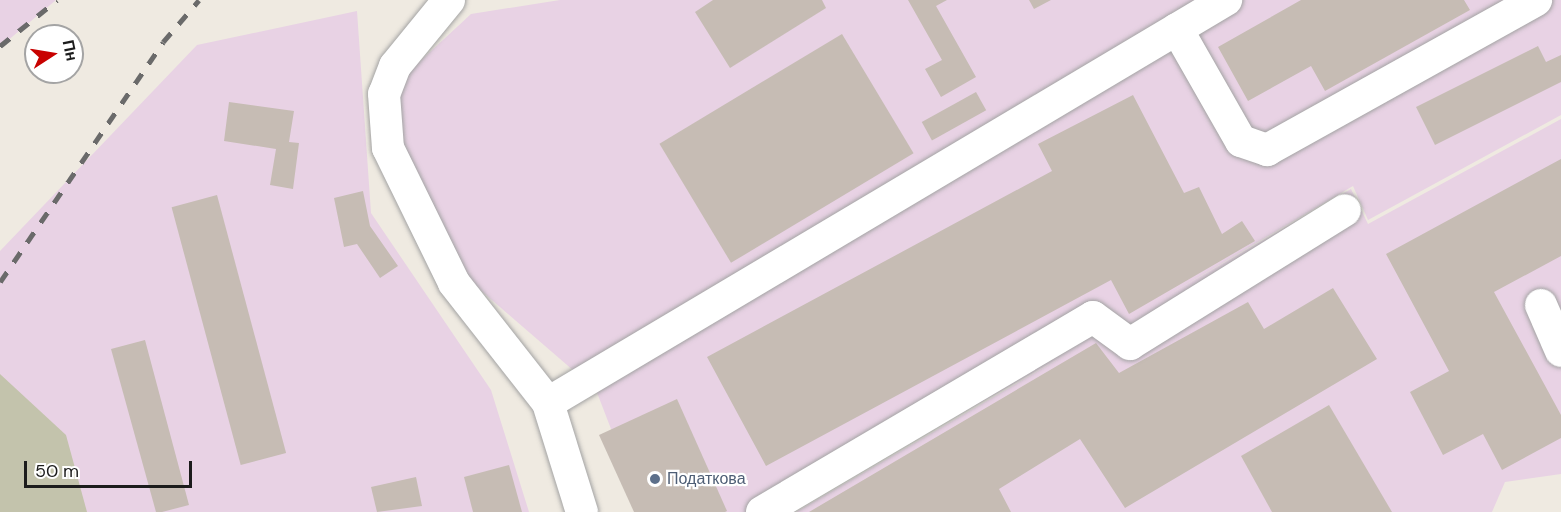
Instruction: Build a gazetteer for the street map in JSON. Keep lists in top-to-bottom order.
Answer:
{
  "places": ["Податкова"],
  "scale_bar": "50 m",
  "north": "right"
}
